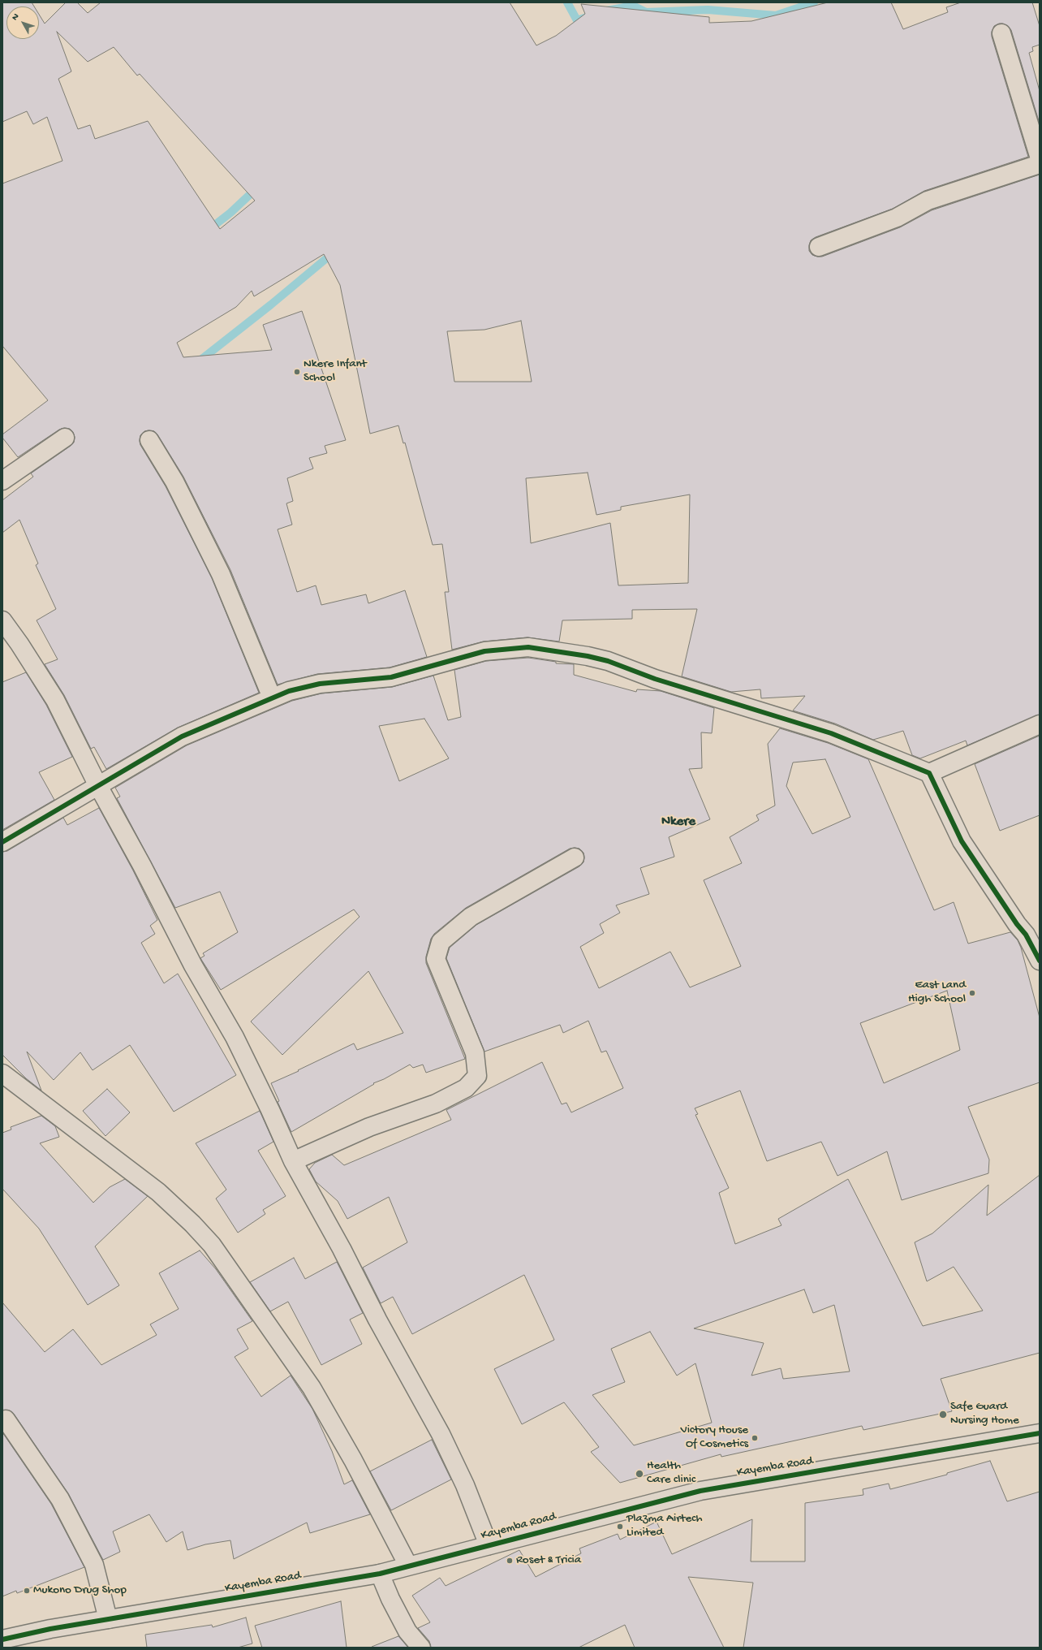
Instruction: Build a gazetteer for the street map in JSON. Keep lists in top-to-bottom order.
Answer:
{
  "streets": {
    "street": ["Kayemba Road"]
  },
  "districts": ["Nkere"],
  "places": [
    "Nkere Infant School",
    "East Land High School",
    "Safe Guard Nursing Home",
    "Victory House Of Cosmetics",
    "Health Care clinic",
    "Plazma Airtech Limited",
    "Roset & Tricia",
    "Mukono Drug Shop"
  ],
  "north": "top left"
}
